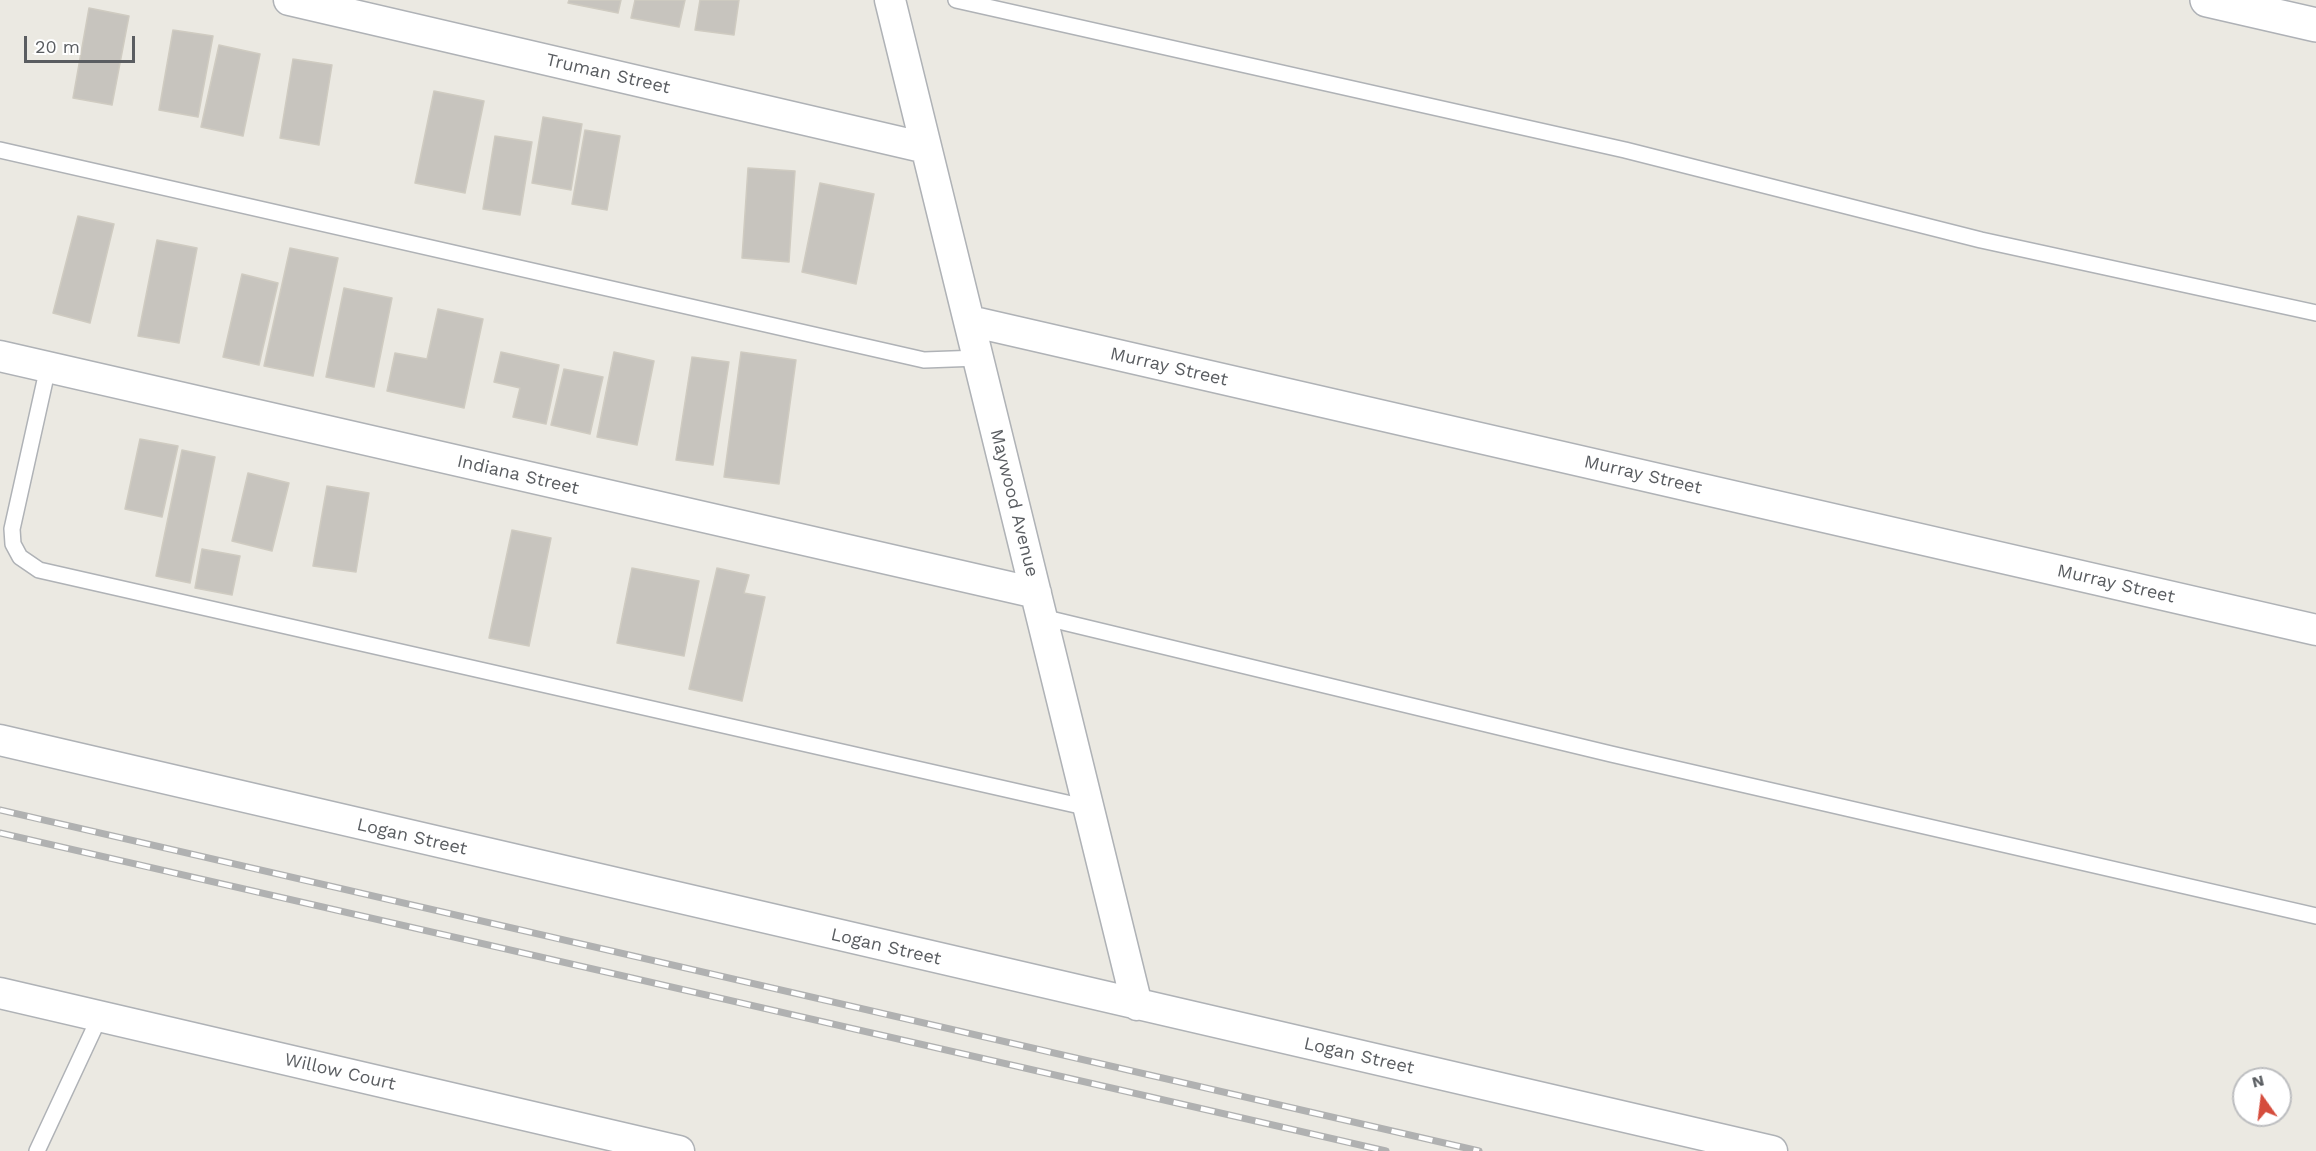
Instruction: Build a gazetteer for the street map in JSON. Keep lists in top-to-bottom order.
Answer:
{
  "streets": {
    "street": [
      "Truman Street",
      "Murray Street",
      "Indiana Street",
      "Maywood Avenue",
      "Logan Street",
      "Willow Court"
    ]
  },
  "crossings": [
    ["Truman Street", "Maywood Avenue"],
    ["Murray Street", "Maywood Avenue"],
    ["Indiana Street", "Maywood Avenue"],
    ["Maywood Avenue", "Logan Street"]
  ],
  "scale_bar": "20 m",
  "north": "top"
}
